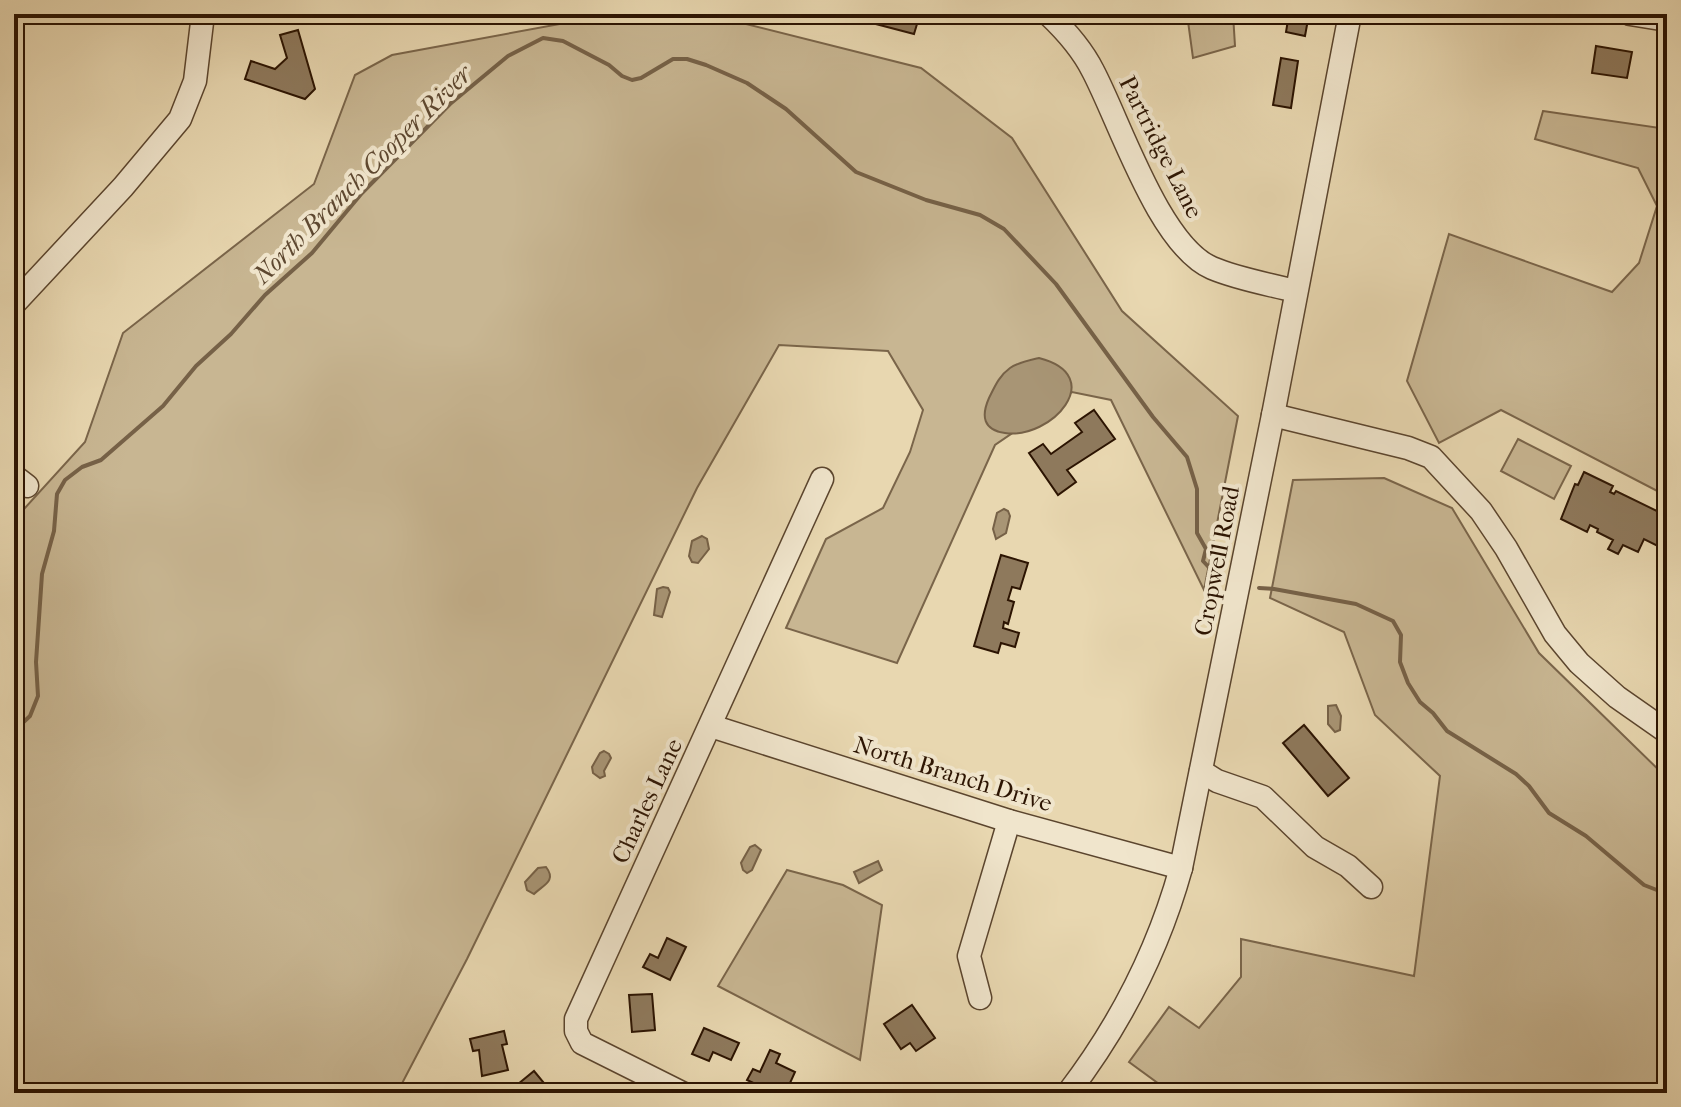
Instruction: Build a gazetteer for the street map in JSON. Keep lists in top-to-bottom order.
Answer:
{
  "streets": {
    "street": [
      "Partridge Lane",
      "Cropwell Road",
      "North Branch Drive",
      "Charles Lane"
    ]
  },
  "crossings": [
    ["Partridge Lane", "Cropwell Road"],
    ["Cropwell Road", "North Branch Drive"],
    ["North Branch Drive", "Charles Lane"]
  ],
  "water": ["North Branch Cooper River"]
}
